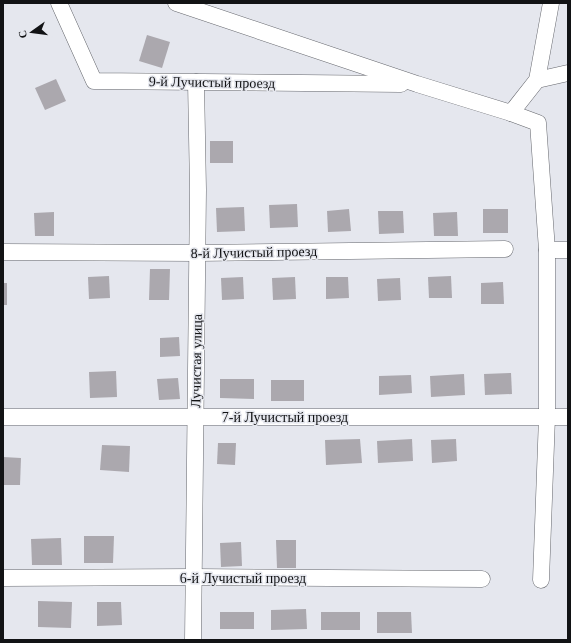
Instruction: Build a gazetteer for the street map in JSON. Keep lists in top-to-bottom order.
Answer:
{
  "streets": {
    "street": [
      "9-й Лучистый проезд",
      "8-й Лучистый проезд",
      "Лучистая улица",
      "7-й Лучистый проезд",
      "6-й Лучистый проезд"
    ]
  },
  "crossings": [
    ["9-й Лучистый проезд", "Лучистая улица"],
    ["8-й Лучистый проезд", "Лучистая улица"],
    ["Лучистая улица", "7-й Лучистый проезд"],
    ["Лучистая улица", "6-й Лучистый проезд"]
  ],
  "north": "left"
}
